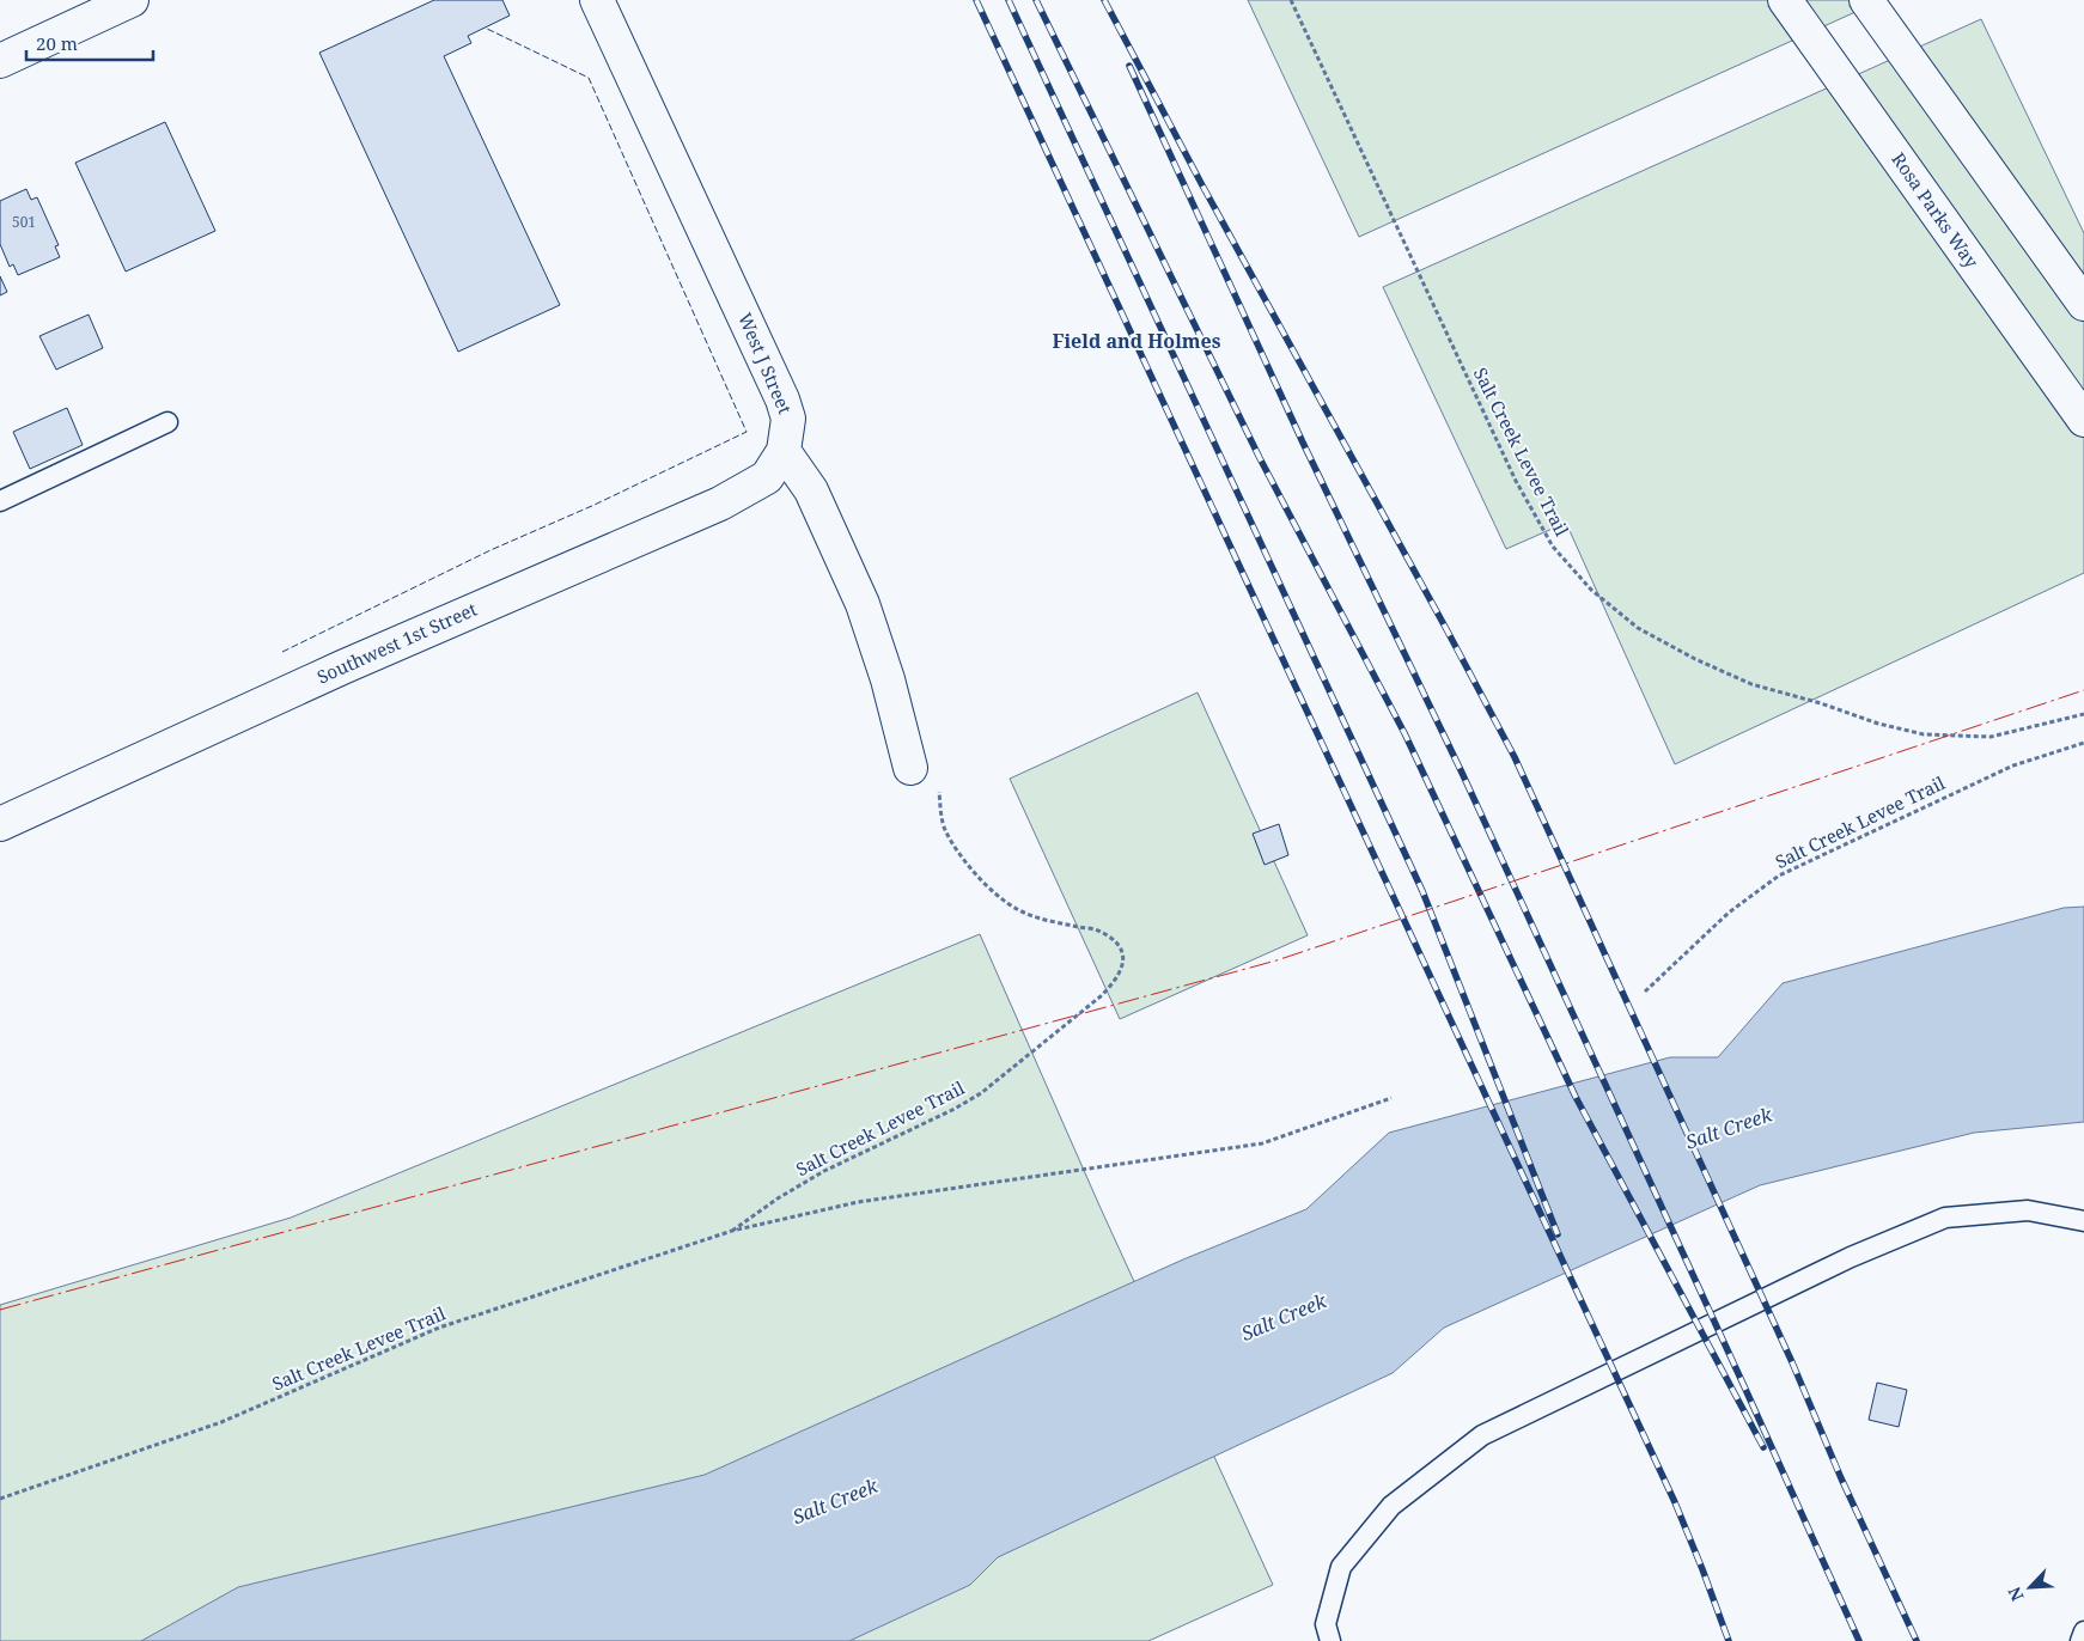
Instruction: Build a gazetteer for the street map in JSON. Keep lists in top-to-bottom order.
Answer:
{
  "streets": {
    "main road": ["Rosa Parks Way", "West J Street", "Southwest 1st Street"],
    "path": ["Salt Creek Levee Trail"]
  },
  "crossings": [
    ["West J Street", "Southwest 1st Street"]
  ],
  "districts": ["Field and Holmes"],
  "water": ["Salt Creek"],
  "house_numbers": ["501"],
  "scale_bar": "20 m",
  "north": "bottom left"
}
